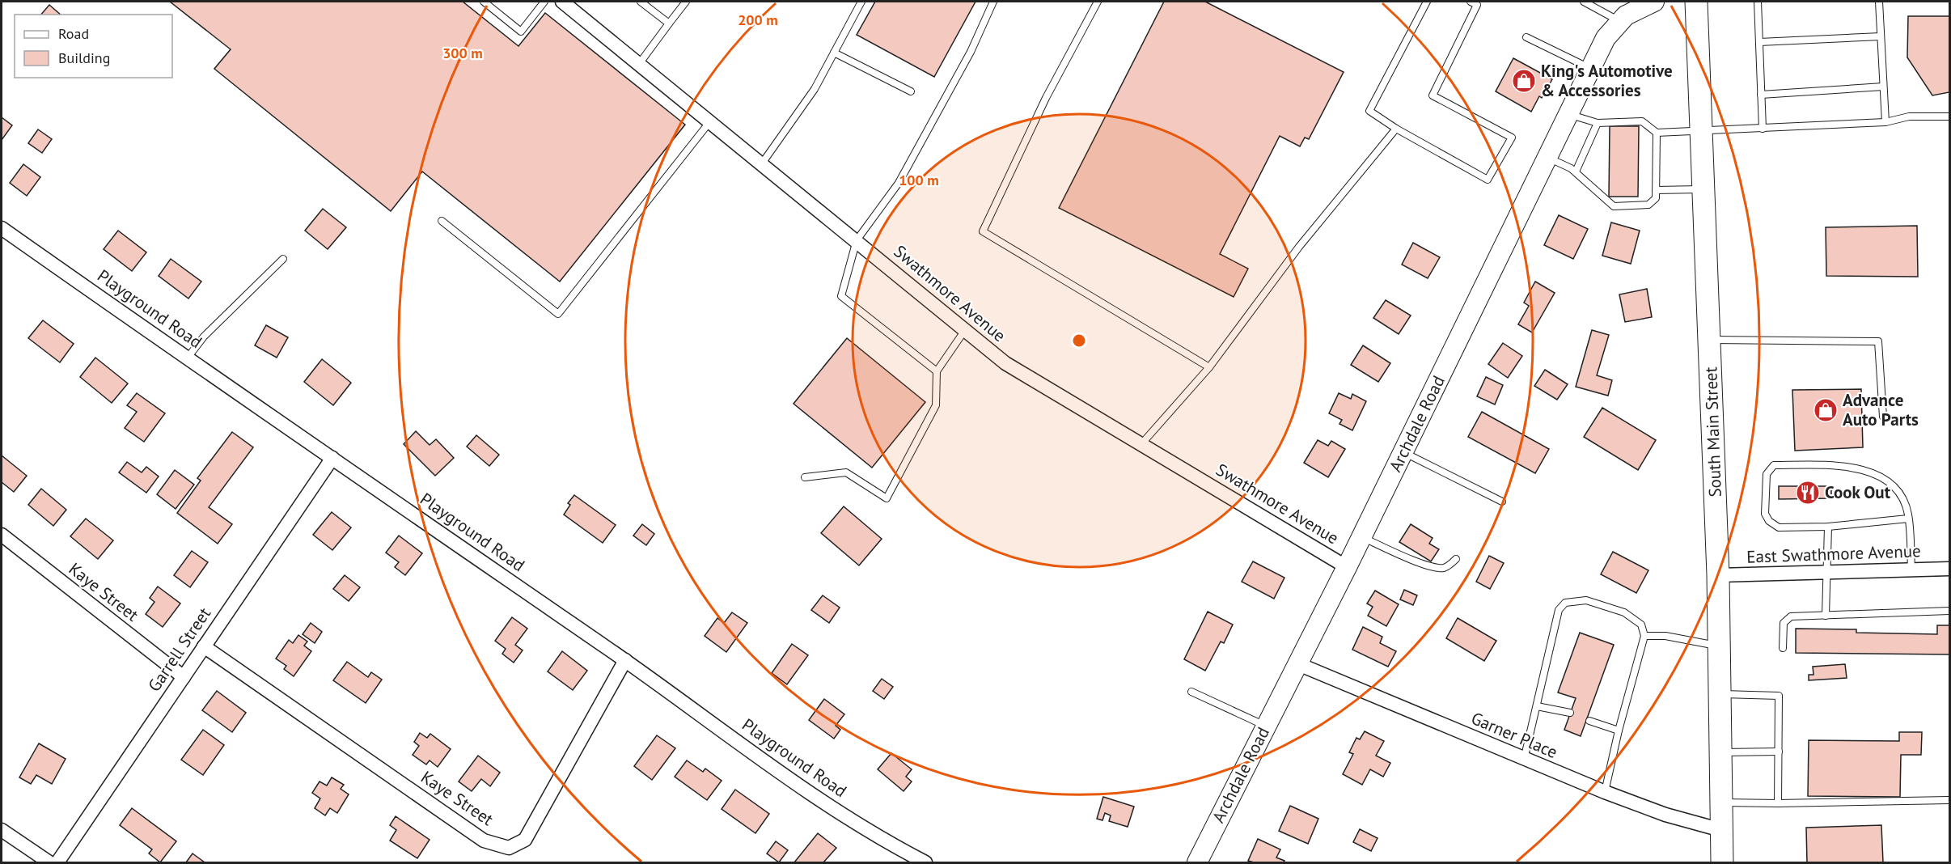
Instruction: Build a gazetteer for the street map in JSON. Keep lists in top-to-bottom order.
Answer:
{
  "streets": {
    "main road": ["Archdale Road", "South Main Street"],
    "street": [
      "Swathmore Avenue",
      "Playground Road",
      "East Swathmore Avenue",
      "Kaye Street",
      "Garrell Street",
      "Garner Place"
    ]
  },
  "crossings": [
    ["Swathmore Avenue", "Archdale Road"],
    ["Playground Road", "Kaye Street"],
    ["Playground Road", "Garrell Street"],
    ["Archdale Road", "Garner Place"],
    ["South Main Street", "East Swathmore Avenue"],
    ["South Main Street", "Garner Place"],
    ["Kaye Street", "Garrell Street"]
  ],
  "places": {
    "shop": ["King's Automotive & Accessories", "Advance Auto Parts"],
    "restaurant": ["Cook Out"]
  },
  "legend": ["Road", "Building"],
  "rings": ["200 m", "300 m", "100 m"]
}
